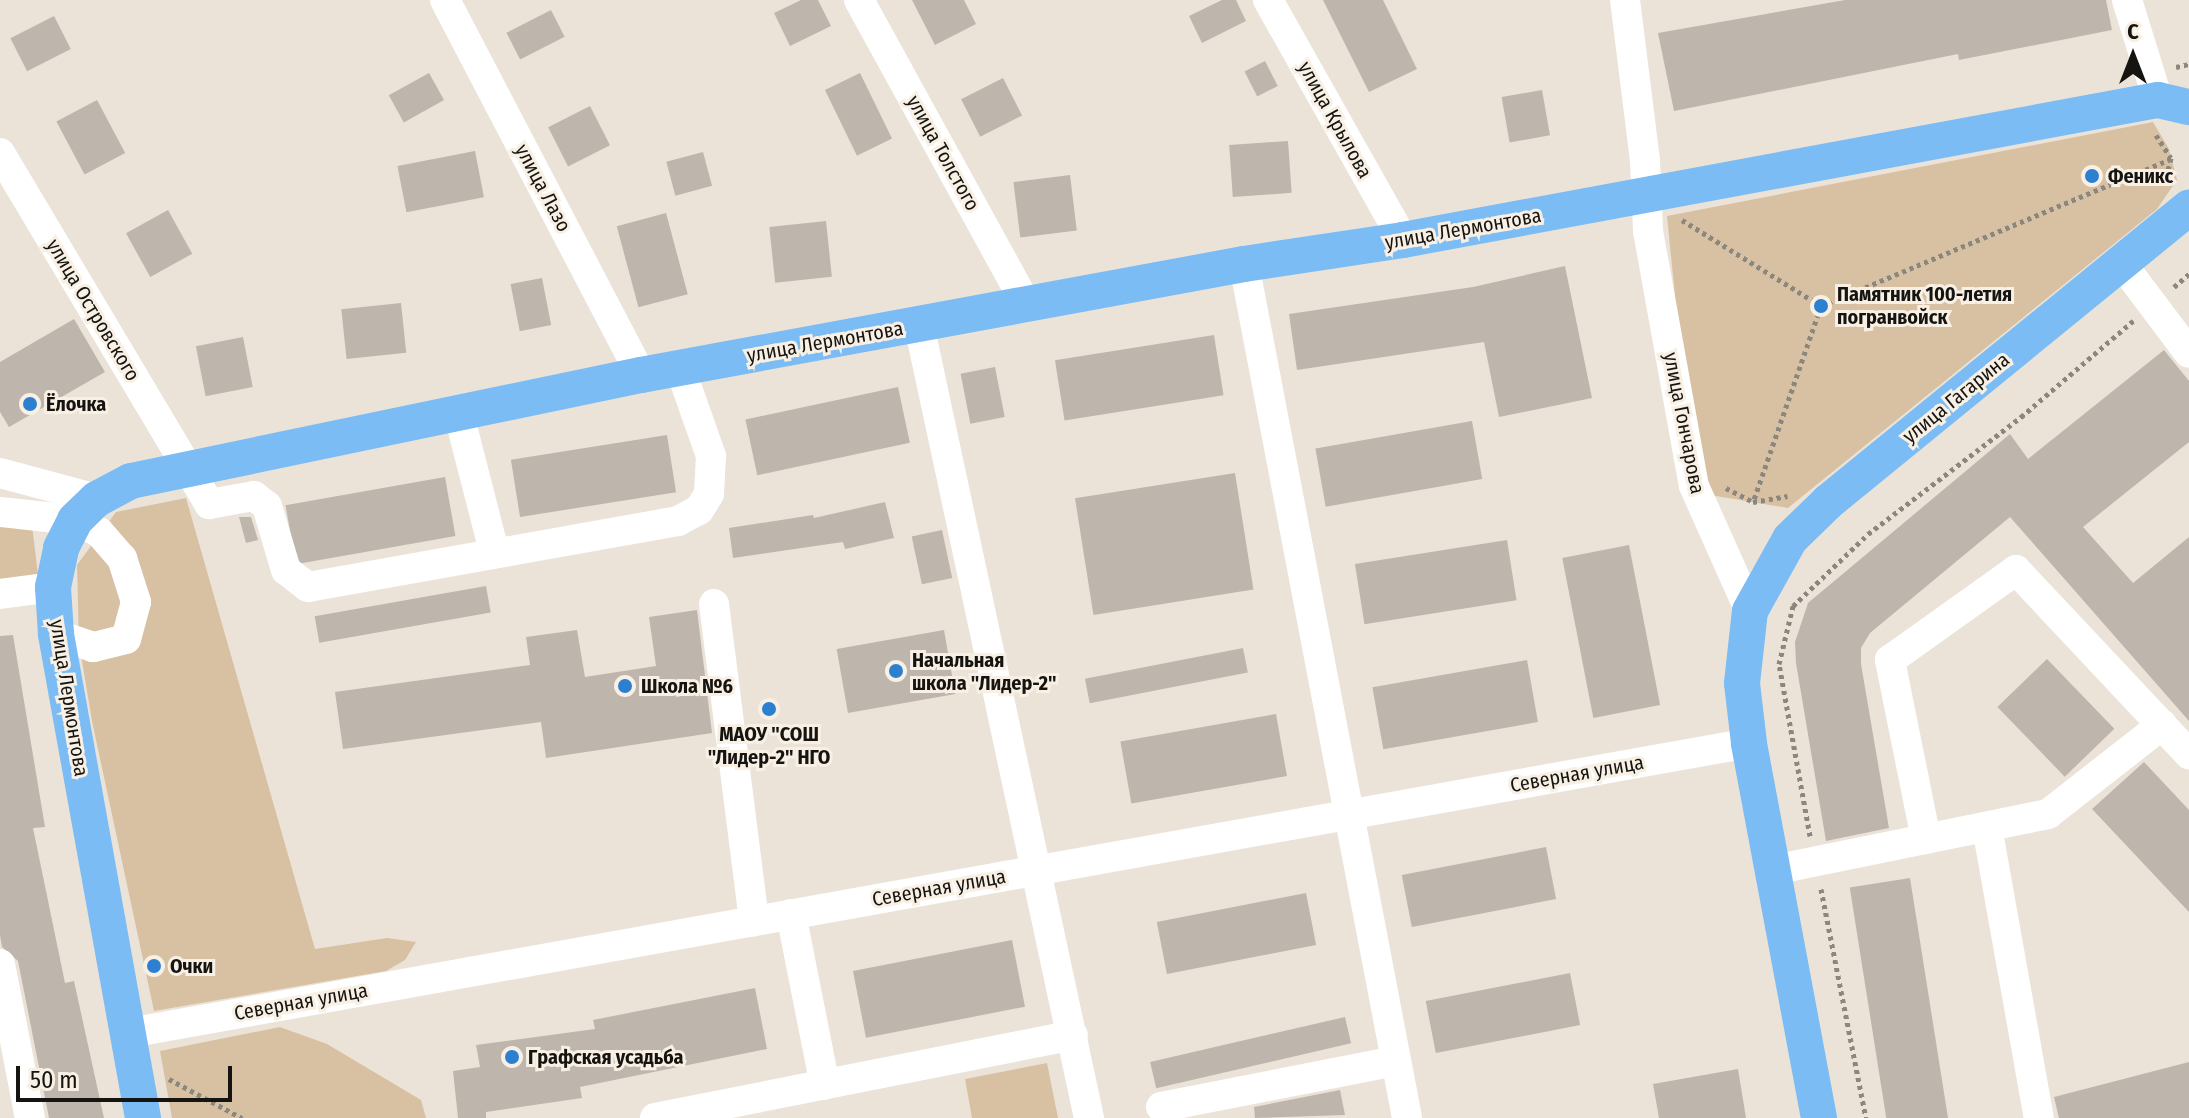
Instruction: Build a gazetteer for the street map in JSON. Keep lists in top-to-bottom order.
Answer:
{
  "streets": {
    "main road": ["улица Лермонтова", "улица Гагарина"],
    "street": [
      "улица Крылова",
      "улица Толстого",
      "улица Лазо",
      "улица Островского",
      "улица Гончарова",
      "Северная улица"
    ]
  },
  "crossings": [
    ["улица Крылова", "улица Лермонтова"],
    ["улица Толстого", "улица Лермонтова"],
    ["улица Лазо", "улица Лермонтова"],
    ["улица Лермонтова", "улица Островского"],
    ["улица Лермонтова", "улица Гончарова"],
    ["улица Лермонтова", "Северная улица"],
    ["улица Гагарина", "улица Гончарова"]
  ],
  "places": [
    "Феникс",
    "Памятник 100-летия погранвойск",
    "Ёлочка",
    "Начальная школа \"Лидер-2\"",
    "Школа №6",
    "МАОУ \"СОШ \"Лидер-2\" НГО",
    "Очки",
    "Графская усадьба"
  ],
  "scale_bar": "50 m",
  "north": "top"
}
